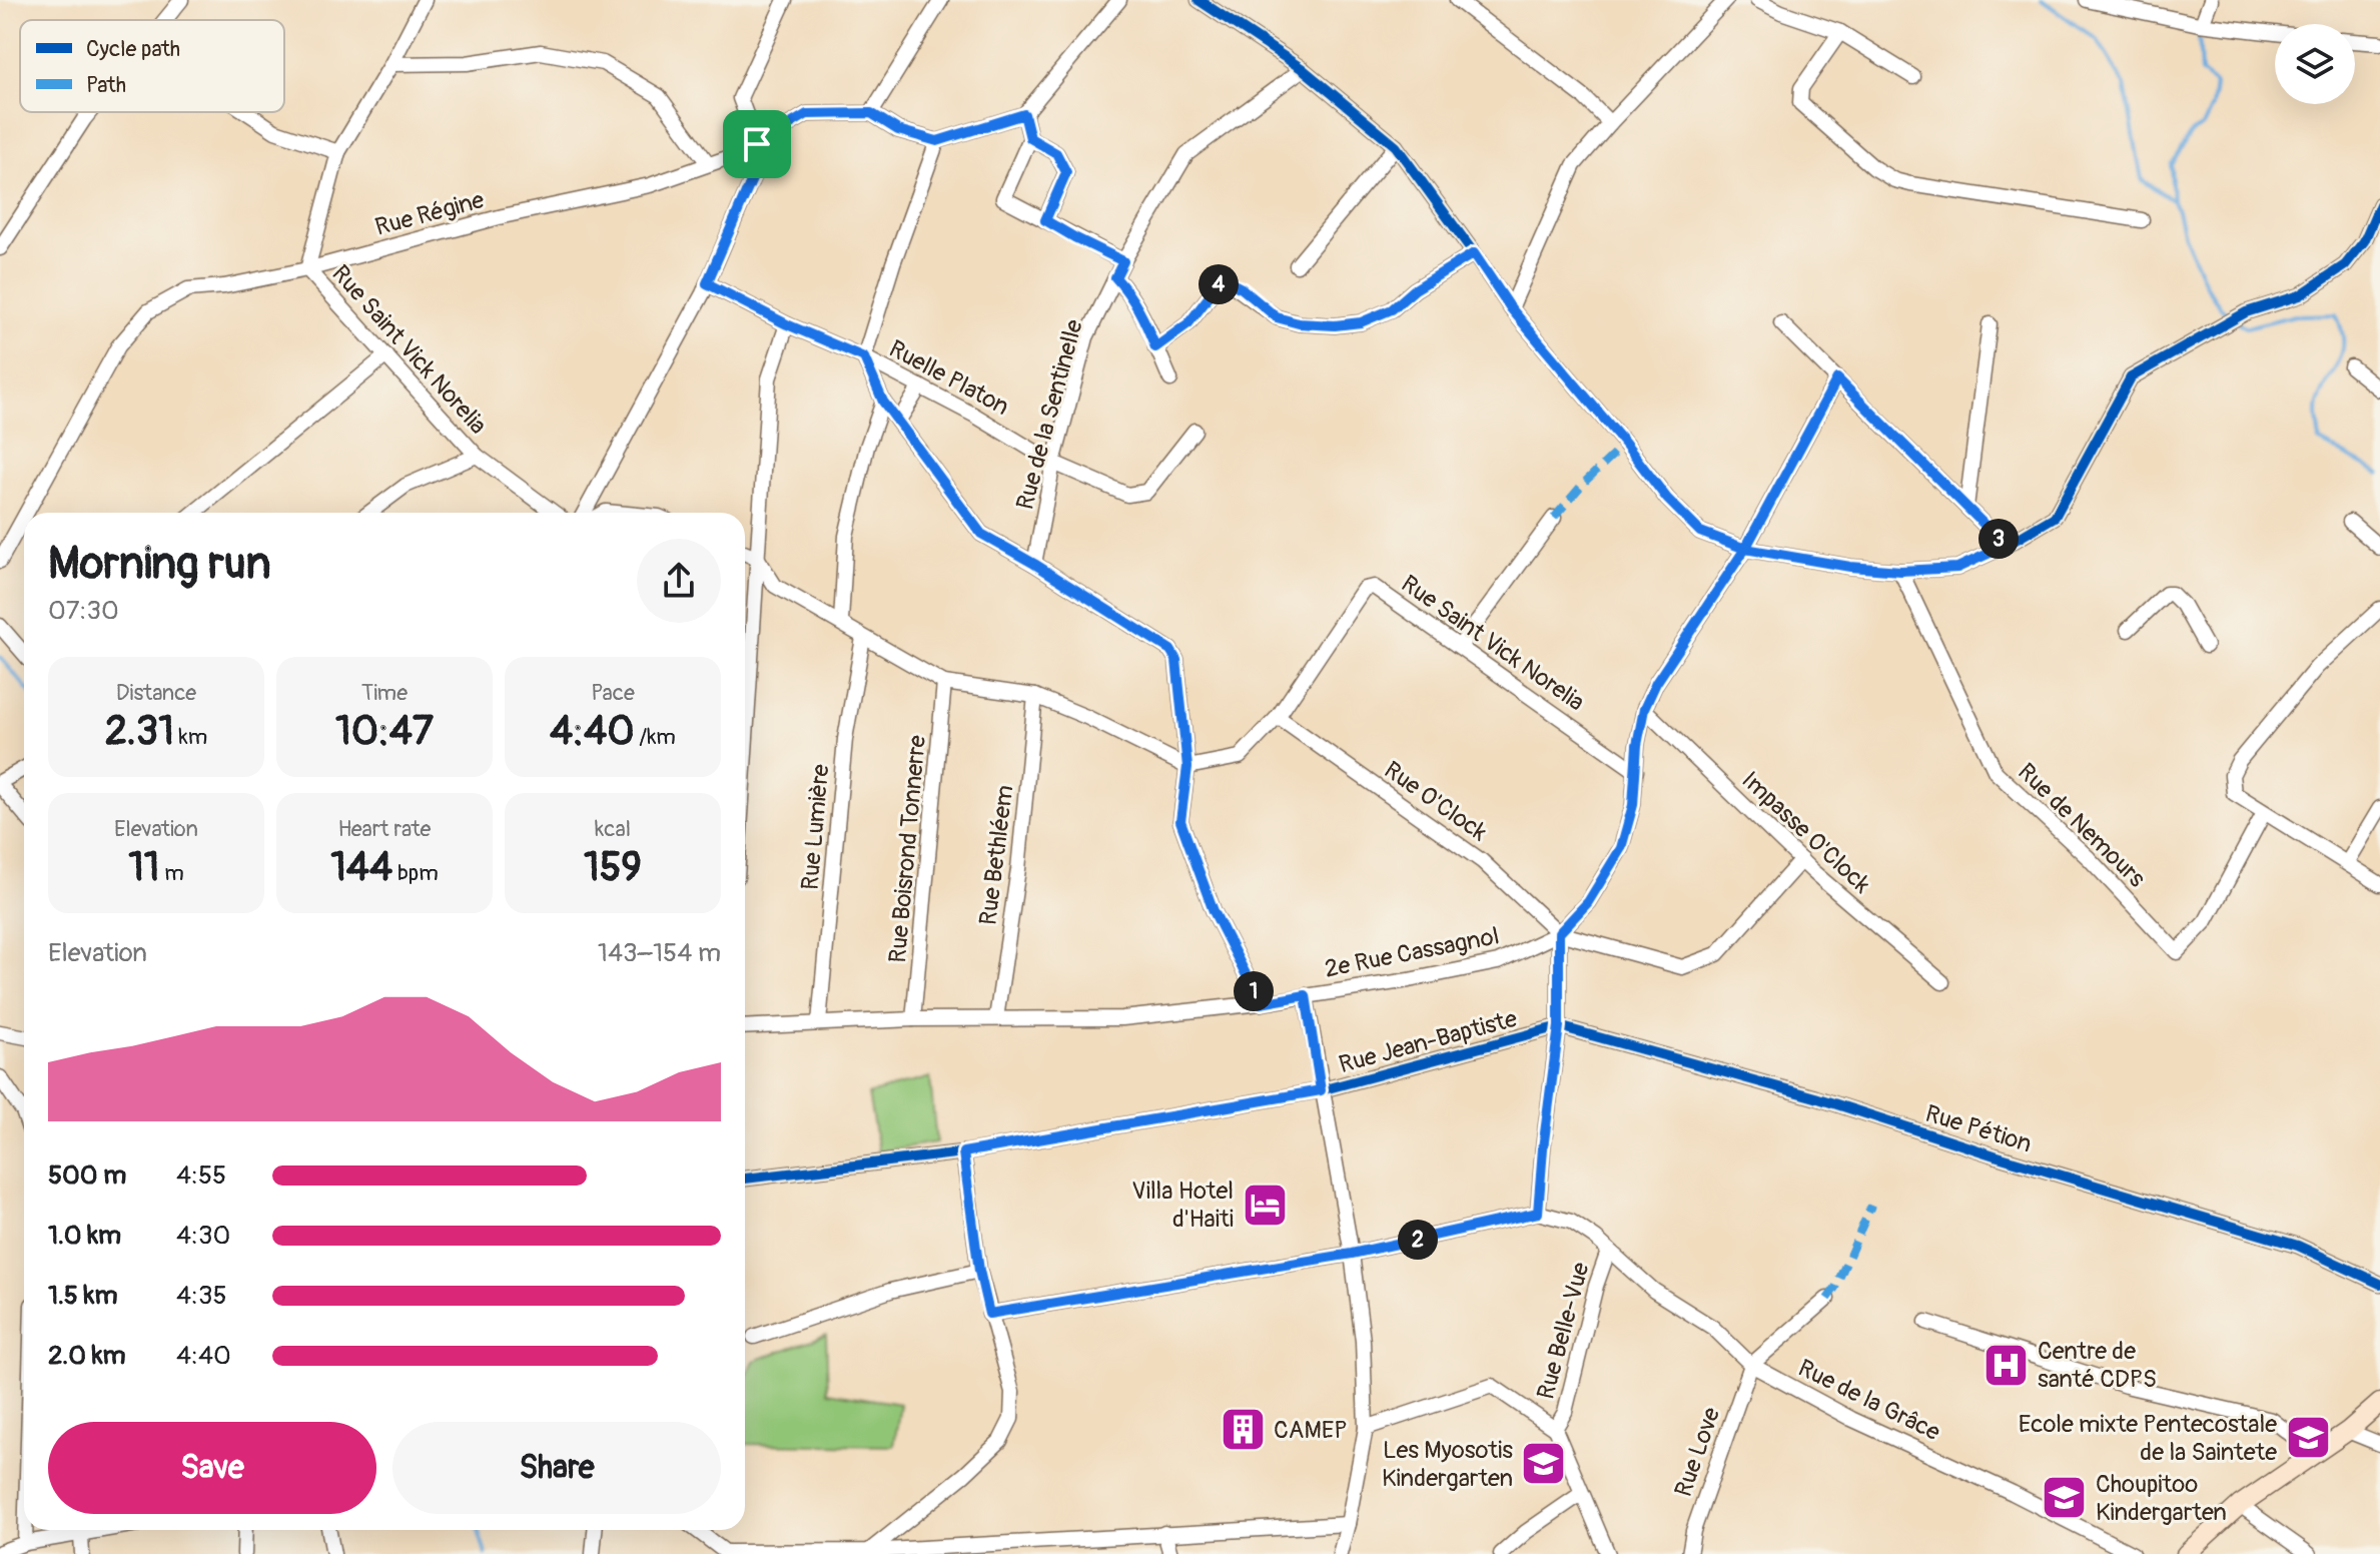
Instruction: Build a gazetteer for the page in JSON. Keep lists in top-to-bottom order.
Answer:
{
  "streets": {
    "street": [
      "Rue Régine",
      "Rue Saint Vick Norelia",
      "Ruelle Platon",
      "Rue de la Sentinelle",
      "Rue O'Clock",
      "Rue de Nemours",
      "Rue Lumière",
      "Impasse O'Clock",
      "Rue Boisrond Tonnerre",
      "Rue Bethléem",
      "2e Rue Cassagnol",
      "Rue Jean-Baptiste",
      "Rue Pétion",
      "Rue Belle-Vue",
      "Rue de la Grâce",
      "Rue Love"
    ]
  },
  "crossings": [
    ["Rue Régine", "Rue Saint Vick Norelia"],
    ["Rue Saint Vick Norelia", "Rue O'Clock"],
    ["Rue Saint Vick Norelia", "2e Rue Cassagnol"],
    ["Ruelle Platon", "Rue de la Sentinelle"],
    ["Rue O'Clock", "2e Rue Cassagnol"],
    ["Rue Lumière", "2e Rue Cassagnol"],
    ["Impasse O'Clock", "2e Rue Cassagnol"],
    ["Rue Boisrond Tonnerre", "2e Rue Cassagnol"],
    ["Rue Bethléem", "2e Rue Cassagnol"],
    ["Rue Jean-Baptiste", "Rue Pétion"],
    ["Rue Belle-Vue", "Rue de la Grâce"],
    ["Rue de la Grâce", "Rue Love"]
  ],
  "places": {
    "hotel": ["Villa Hotel d'Haiti"],
    "hospital": ["Centre de santé CDPS"],
    "building": ["CAMEP"],
    "school or university": ["Ecole mixte Pentecostale de la Saintete", "Les Myosotis Kindergarten", "Choupitoo Kindergarten"]
  },
  "legend": ["Cycle path", "Path"],
  "page": {
    "pins": [
      "4",
      "3",
      "1",
      "2"
    ],
    "heading": ["Morning run", "07:30"],
    "stats": [
      ["Distance", "2.31 km"],
      ["Time", "10:47"],
      ["Pace", "4:40 /km"],
      ["Elevation", "11 m"],
      ["Heart rate", "144 bpm"],
      ["kcal", "159"]
    ],
    "chart": ["Elevation", "143–154 m"],
    "list": [
      {
        "name": "500 m",
        "note": "4:55"
      },
      {
        "name": "1.0 km",
        "note": "4:30"
      },
      {
        "name": "1.5 km",
        "note": "4:35"
      },
      {
        "name": "2.0 km",
        "note": "4:40"
      }
    ],
    "buttons": ["Save", "Share"]
  }
}
